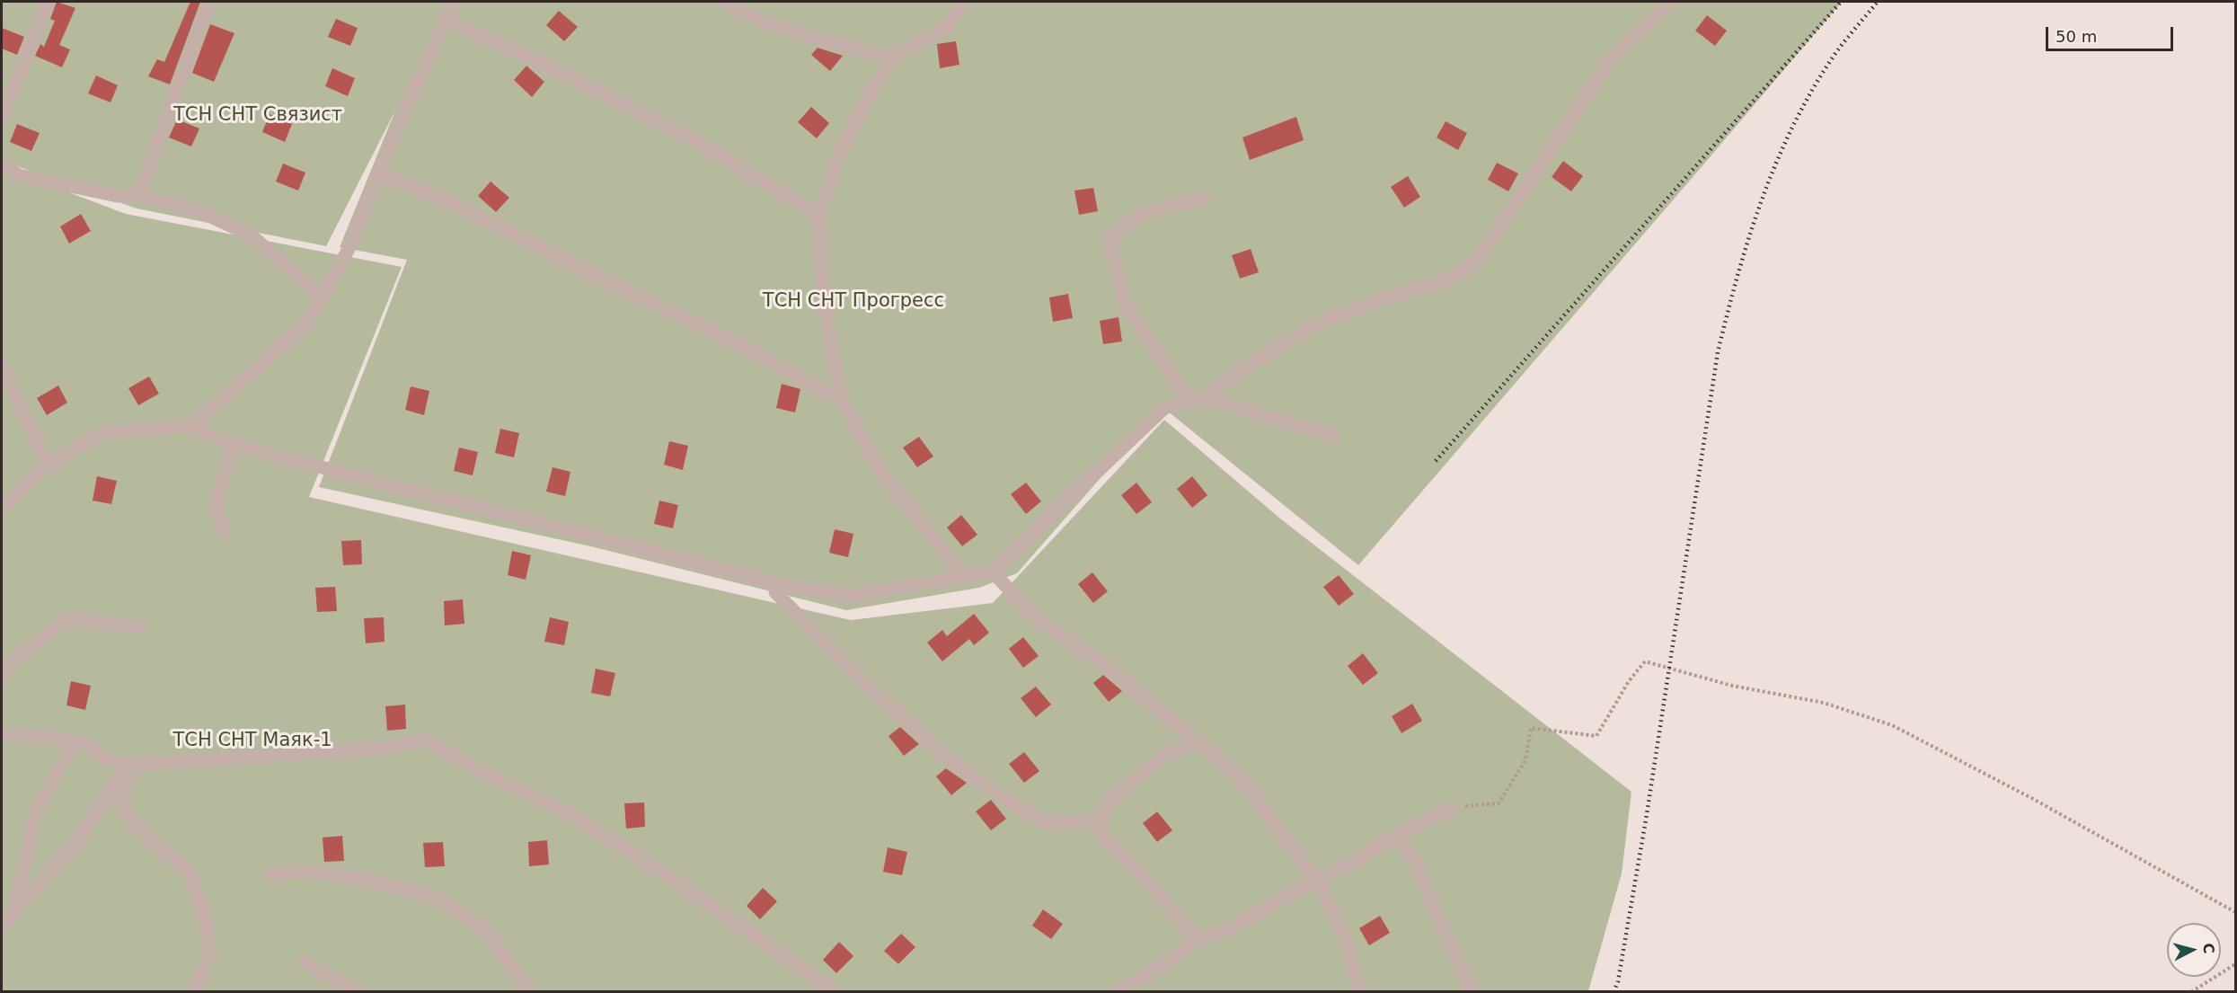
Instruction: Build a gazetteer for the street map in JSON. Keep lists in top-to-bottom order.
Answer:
{
  "parks": ["ТСН СНТ Связист", "ТСН СНТ Прогресс", "ТСН СНТ Маяк-1"],
  "scale_bar": "50 m",
  "north": "right"
}
